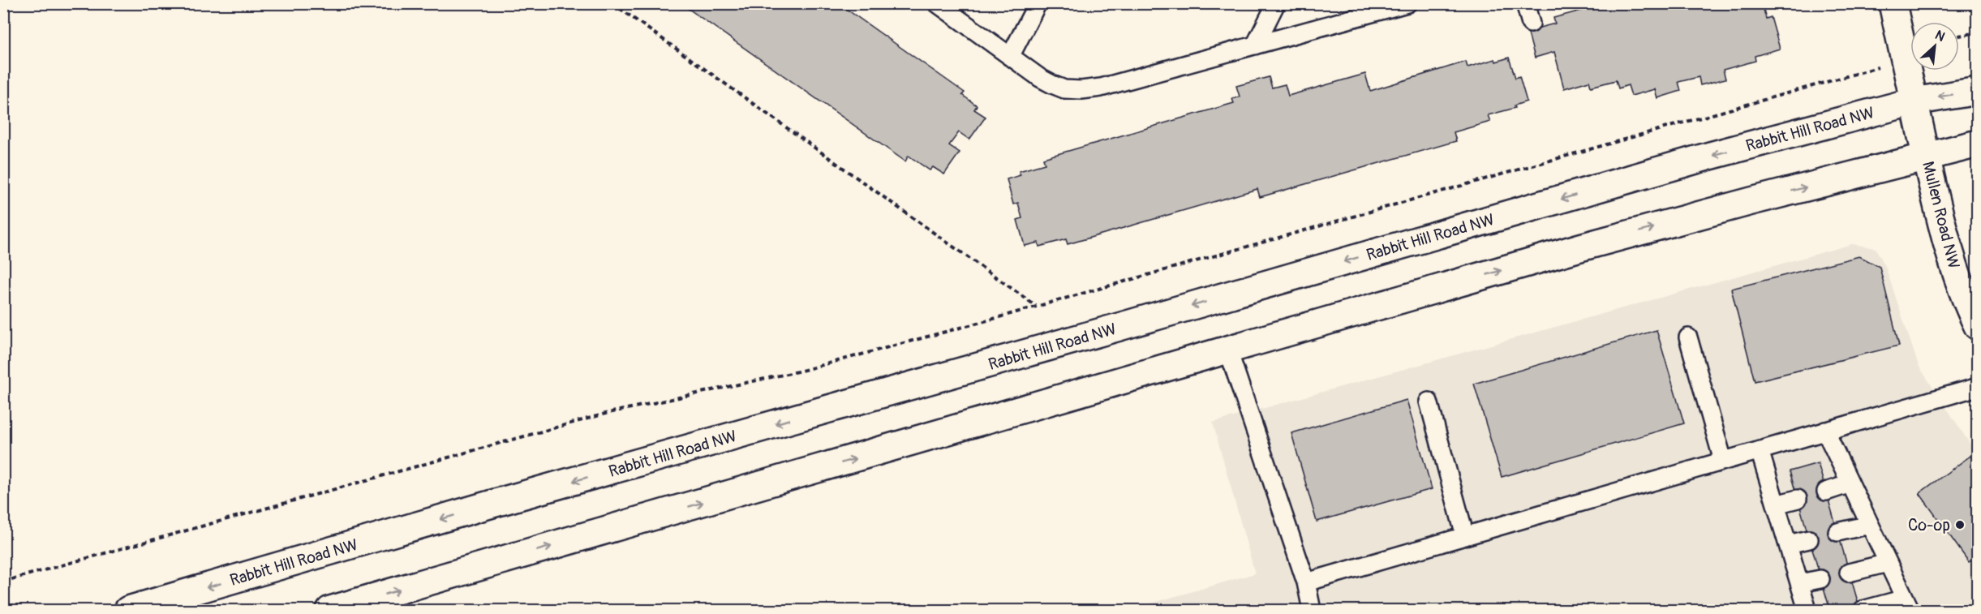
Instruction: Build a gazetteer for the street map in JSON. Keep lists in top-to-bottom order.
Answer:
{
  "streets": {
    "main road": ["Rabbit Hill Road NW", "Mullen Road NW"]
  },
  "crossings": [
    ["Rabbit Hill Road NW", "Mullen Road NW"]
  ],
  "places": ["Co-op"],
  "north": "top right"
}
